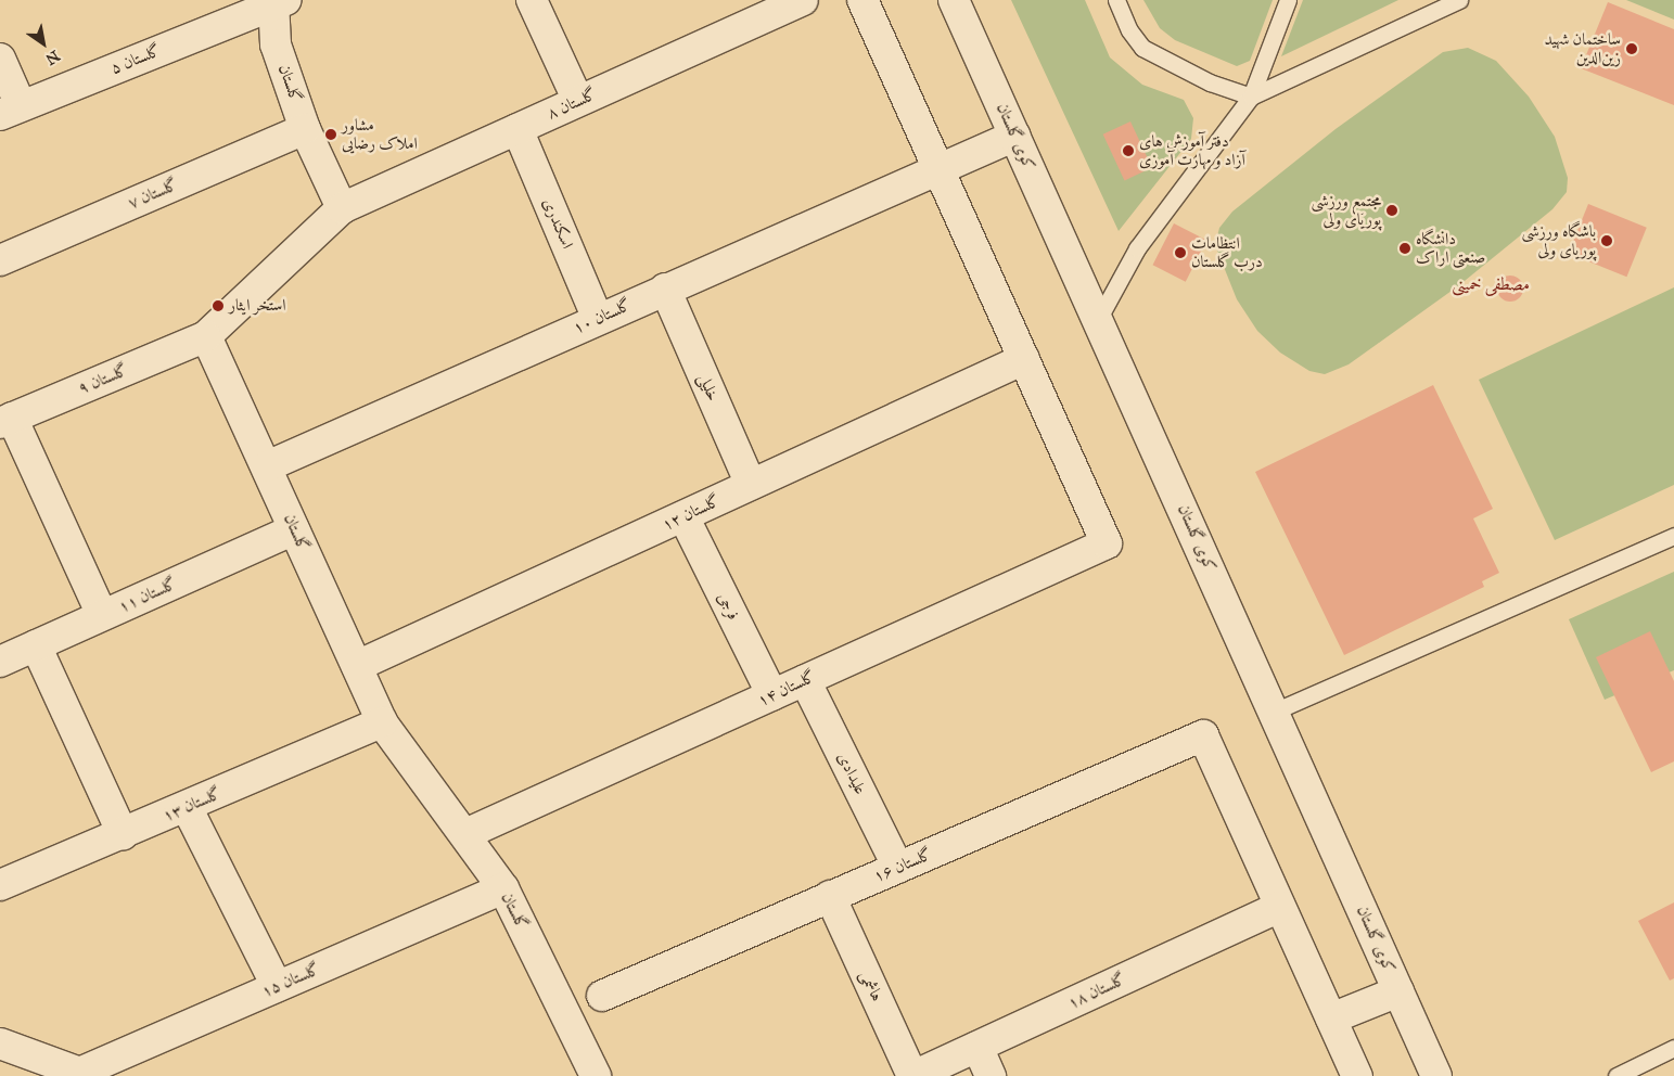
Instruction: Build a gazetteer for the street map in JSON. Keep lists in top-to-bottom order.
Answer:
{
  "streets": {
    "street": [
      "گلستان ۵",
      "گلستان",
      "گلستان ۸",
      "کوی گلستان",
      "گلستان ۷",
      "اسکندری",
      "گلستان ۱۰",
      "گلستان ۹",
      "خلیلی",
      "گلستان ۱۲",
      "گلستان ۱۱",
      "فرجی",
      "گلستان ۱۴",
      "علیدادی",
      "گلستان ۱۳",
      "گلستان ۱۶",
      "گلستان ۱۵",
      "هاشمی",
      "گلستان ۱۸"
    ]
  },
  "crossings": [
    ["گلستان ۵", "گلستان"],
    ["گلستان", "گلستان ۸"],
    ["گلستان", "گلستان ۷"],
    ["گلستان", "گلستان ۱۰"],
    ["گلستان", "گلستان ۹"],
    ["گلستان", "گلستان ۱۲"],
    ["گلستان", "گلستان ۱۱"],
    ["گلستان", "گلستان ۱۴"],
    ["گلستان", "گلستان ۱۳"],
    ["گلستان", "گلستان ۱۵"],
    ["گلستان ۸", "اسکندری"],
    ["کوی گلستان", "گلستان ۱۰"],
    ["اسکندری", "گلستان ۱۰"],
    ["گلستان ۱۰", "خلیلی"],
    ["خلیلی", "گلستان ۱۲"],
    ["گلستان ۱۲", "فرجی"],
    ["گلستان ۱۲", "گلستان ۱۴"],
    ["فرجی", "گلستان ۱۴"],
    ["گلستان ۱۴", "علیدادی"],
    ["علیدادی", "گلستان ۱۶"],
    ["گلستان ۱۶", "هاشمی"],
    ["گلستان ۱۶", "گلستان ۱۸"],
    ["هاشمی", "گلستان ۱۸"]
  ],
  "districts": ["مصطفی خمینی"],
  "places": [
    "ساختمان شهید زین‌الدین",
    "مشاور املاک رضایی",
    "دفتر آموزش های آزاد و مهارت آموزی",
    "مجتمع ورزشی پوریای ولی",
    "باشگاه ورزشی پوریای ولی",
    "دانشگاه صنعتی اراک",
    "انتظامات درب گلستان",
    "استخر ایثار"
  ],
  "north": "bottom right"
}
